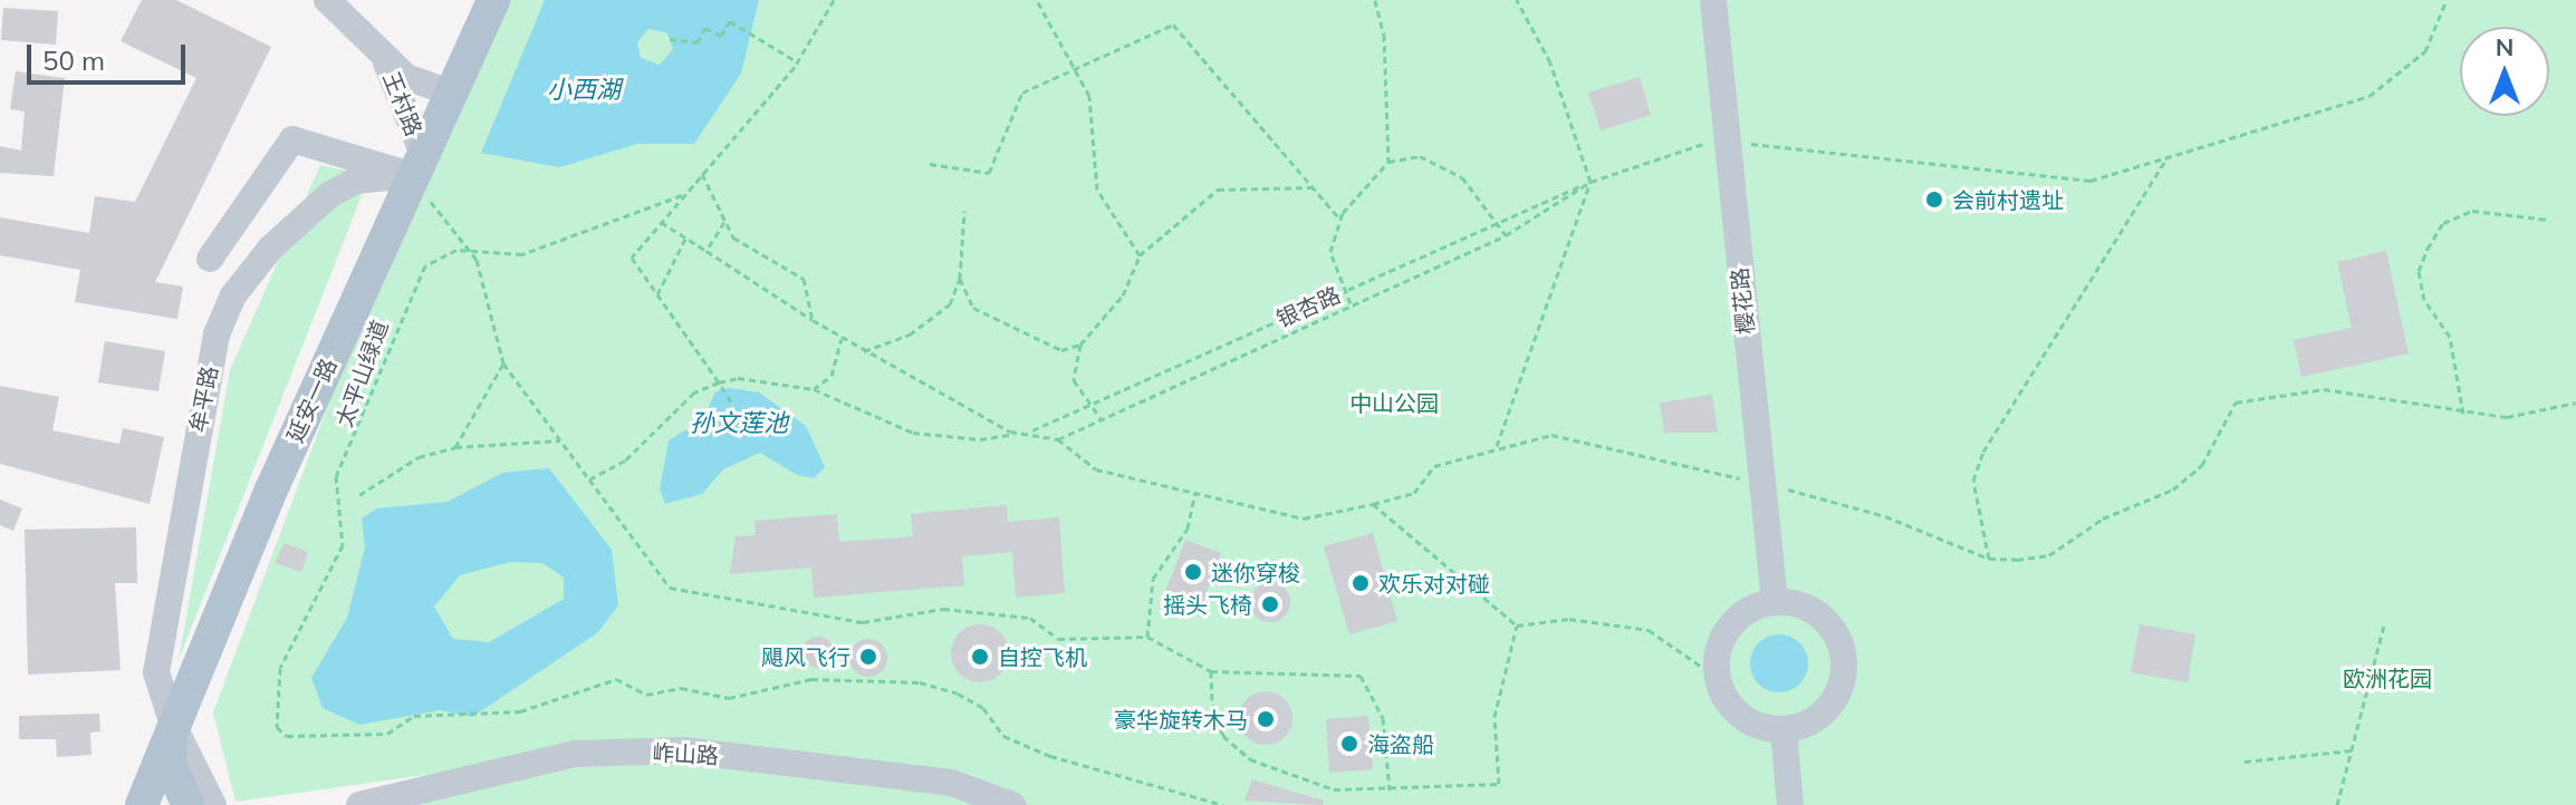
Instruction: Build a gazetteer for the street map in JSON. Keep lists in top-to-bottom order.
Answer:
{
  "streets": {
    "main road": ["延安一路"],
    "street": [
      "王村路",
      "樱花路",
      "牟平路",
      "岞山路"
    ],
    "path": ["银杏路", "太平山绿道"]
  },
  "crossings": [
    ["王村路", "牟平路"],
    ["王村路", "延安一路"],
    ["樱花路", "银杏路"],
    ["牟平路", "延安一路"]
  ],
  "water": ["小西湖", "孙文莲池"],
  "parks": ["中山公园", "欧洲花园"],
  "places": [
    "会前村遗址",
    "迷你穿梭",
    "欢乐对对碰",
    "摇头飞椅",
    "飓风飞行",
    "自控飞机",
    "豪华旋转木马",
    "海盗船"
  ],
  "scale_bar": "50 m",
  "north": "top"
}
